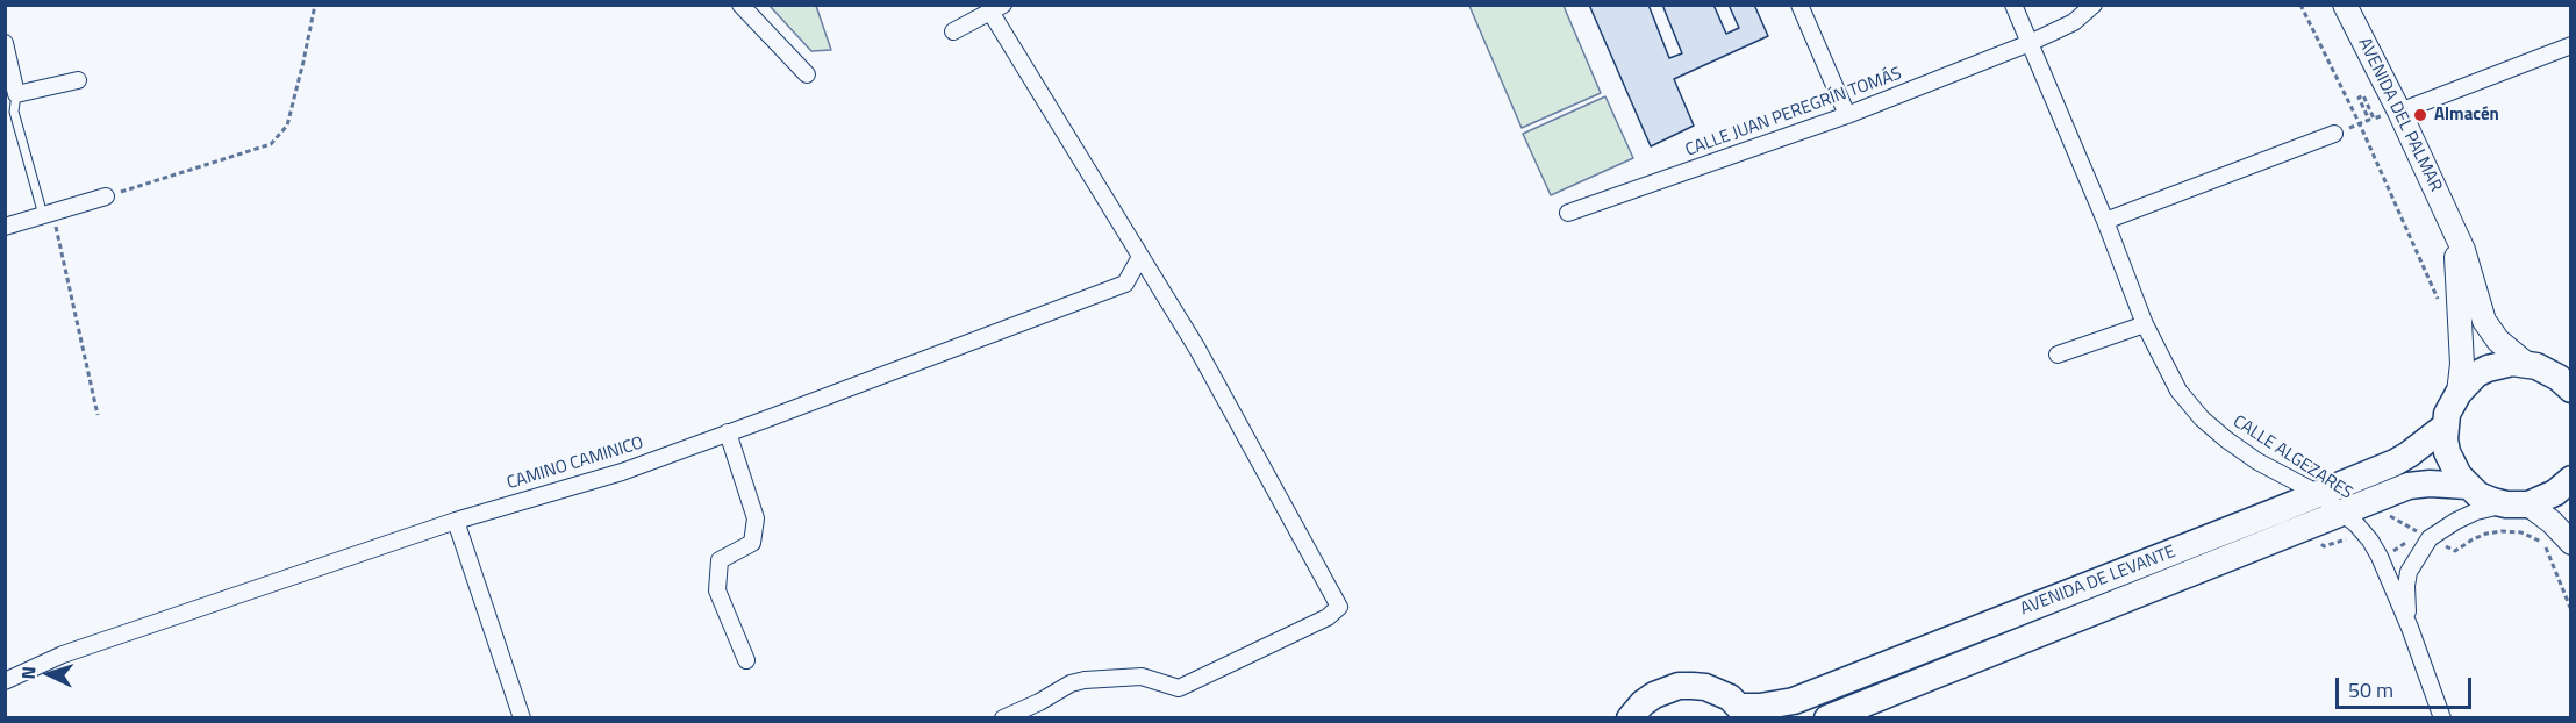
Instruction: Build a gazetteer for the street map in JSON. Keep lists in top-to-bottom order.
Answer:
{
  "streets": {
    "main road": ["AVENIDA DEL PALMAR", "AVENIDA DE LEVANTE"],
    "street": ["CALLE JUAN PEREGRÍN TOMÁS", "CALLE ALGEZARES", "CAMINO CAMINICO"]
  },
  "crossings": [
    ["CALLE JUAN PEREGRÍN TOMÁS", "CALLE ALGEZARES"],
    ["CALLE ALGEZARES", "AVENIDA DE LEVANTE"]
  ],
  "places": ["Almacén"],
  "scale_bar": "50 m",
  "north": "left"
}
